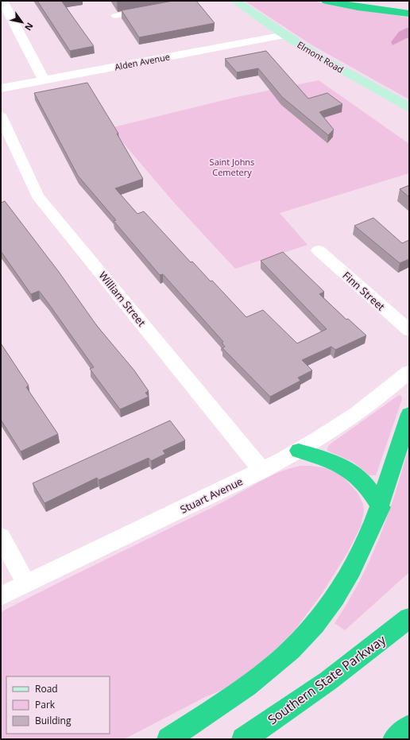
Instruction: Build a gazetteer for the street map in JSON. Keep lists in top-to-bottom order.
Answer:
{
  "streets": {
    "highway": ["Southern State Parkway"],
    "main road": ["Elmont Road"],
    "street": [
      "Alden Avenue",
      "Finn Street",
      "William Street",
      "Stuart Avenue"
    ]
  },
  "crossings": [
    ["Elmont Road", "Alden Avenue"],
    ["William Street", "Stuart Avenue"]
  ],
  "parks": ["Saint Johns Cemetery"],
  "legend": ["Road", "Park", "Building"],
  "north": "bottom right"
}
